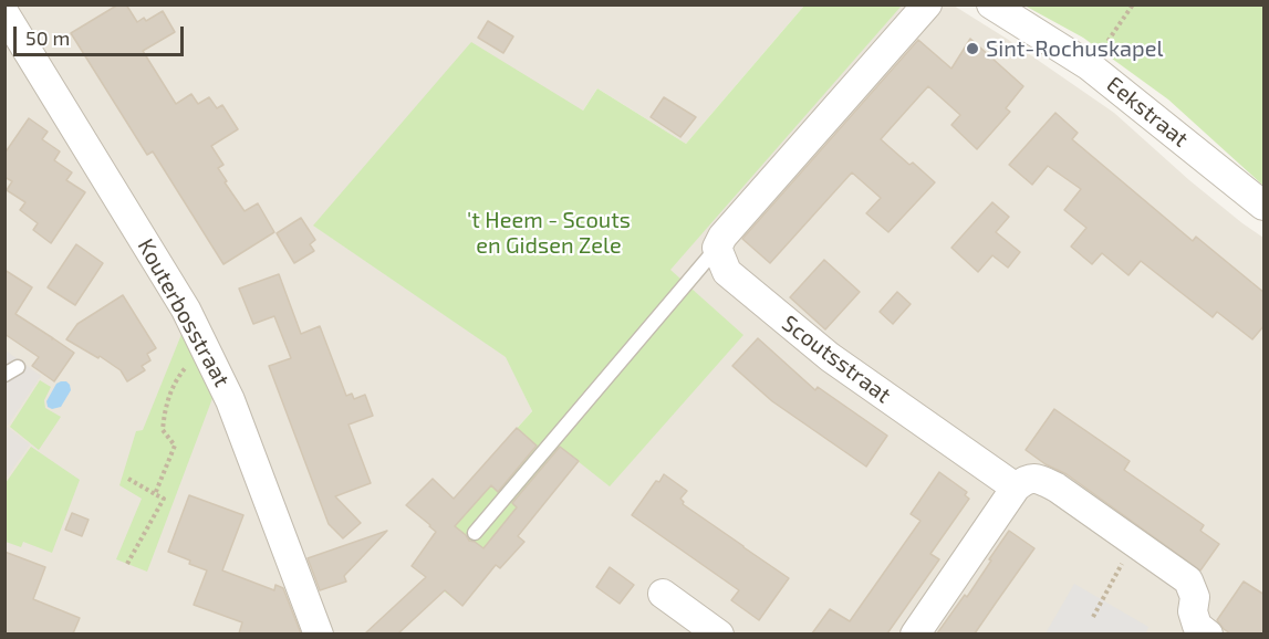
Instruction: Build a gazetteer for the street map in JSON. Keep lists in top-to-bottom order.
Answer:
{
  "streets": {
    "street": ["Eekstraat", "Kouterbosstraat", "Scoutsstraat"]
  },
  "parks": ["'t Heem - Scouts en Gidsen Zele"],
  "places": ["Sint-Rochuskapel"],
  "scale_bar": "50 m"
}
